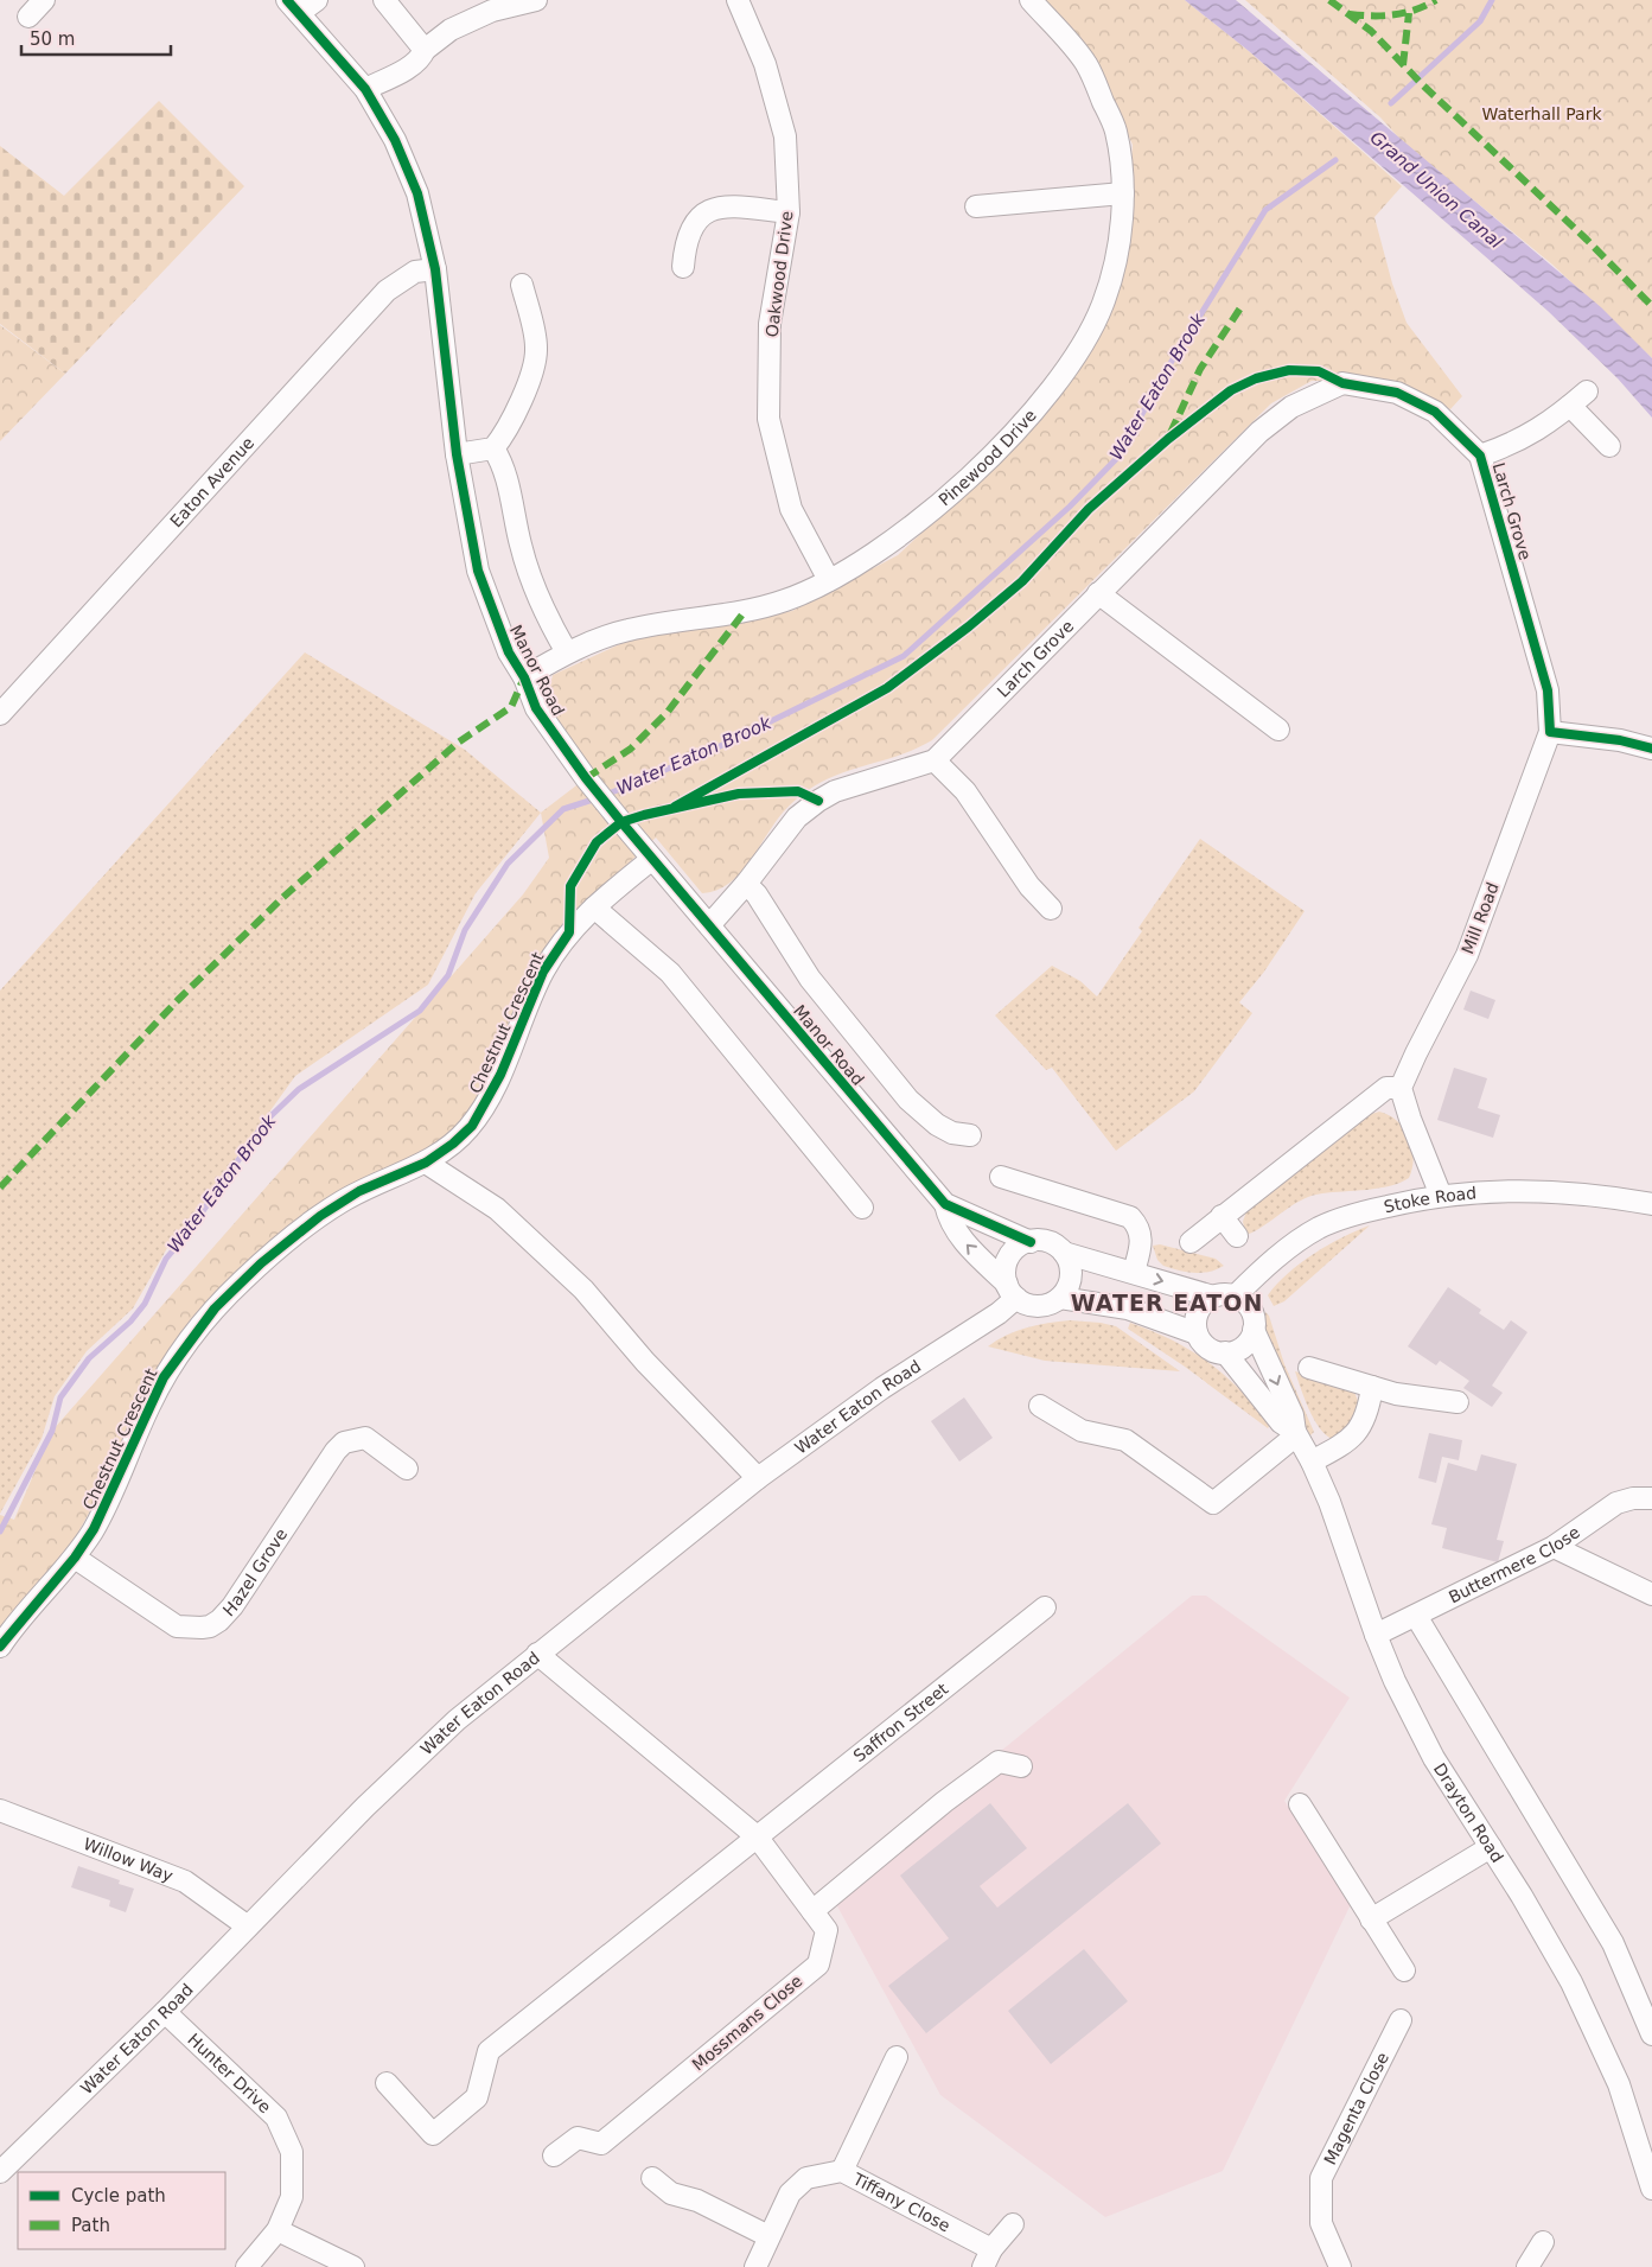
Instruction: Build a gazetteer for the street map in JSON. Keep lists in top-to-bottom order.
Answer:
{
  "streets": {
    "street": [
      "Oakwood Drive",
      "Pinewood Drive",
      "Eaton Avenue",
      "Larch Grove",
      "Manor Road",
      "Mill Road",
      "Chestnut Crescent",
      "Stoke Road",
      "Water Eaton Road",
      "Buttermere Close",
      "Hazel Grove",
      "Saffron Street",
      "Drayton Road",
      "Willow Way",
      "Mossmans Close",
      "Hunter Drive",
      "Magenta Close",
      "Tiffany Close"
    ]
  },
  "crossings": [
    ["Oakwood Drive", "Pinewood Drive"],
    ["Pinewood Drive", "Manor Road"],
    ["Eaton Avenue", "Manor Road"],
    ["Larch Grove", "Manor Road"],
    ["Larch Grove", "Mill Road"],
    ["Manor Road", "Chestnut Crescent"],
    ["Manor Road", "Water Eaton Road"],
    ["Chestnut Crescent", "Hazel Grove"],
    ["Stoke Road", "Drayton Road"],
    ["Water Eaton Road", "Willow Way"],
    ["Water Eaton Road", "Hunter Drive"],
    ["Buttermere Close", "Drayton Road"],
    ["Saffron Street", "Mossmans Close"]
  ],
  "districts": ["WATER EATON"],
  "water": ["Grand Union Canal", "Water Eaton Brook"],
  "parks": ["Waterhall Park"],
  "legend": ["Cycle path", "Path"],
  "scale_bar": "50 m"
}
